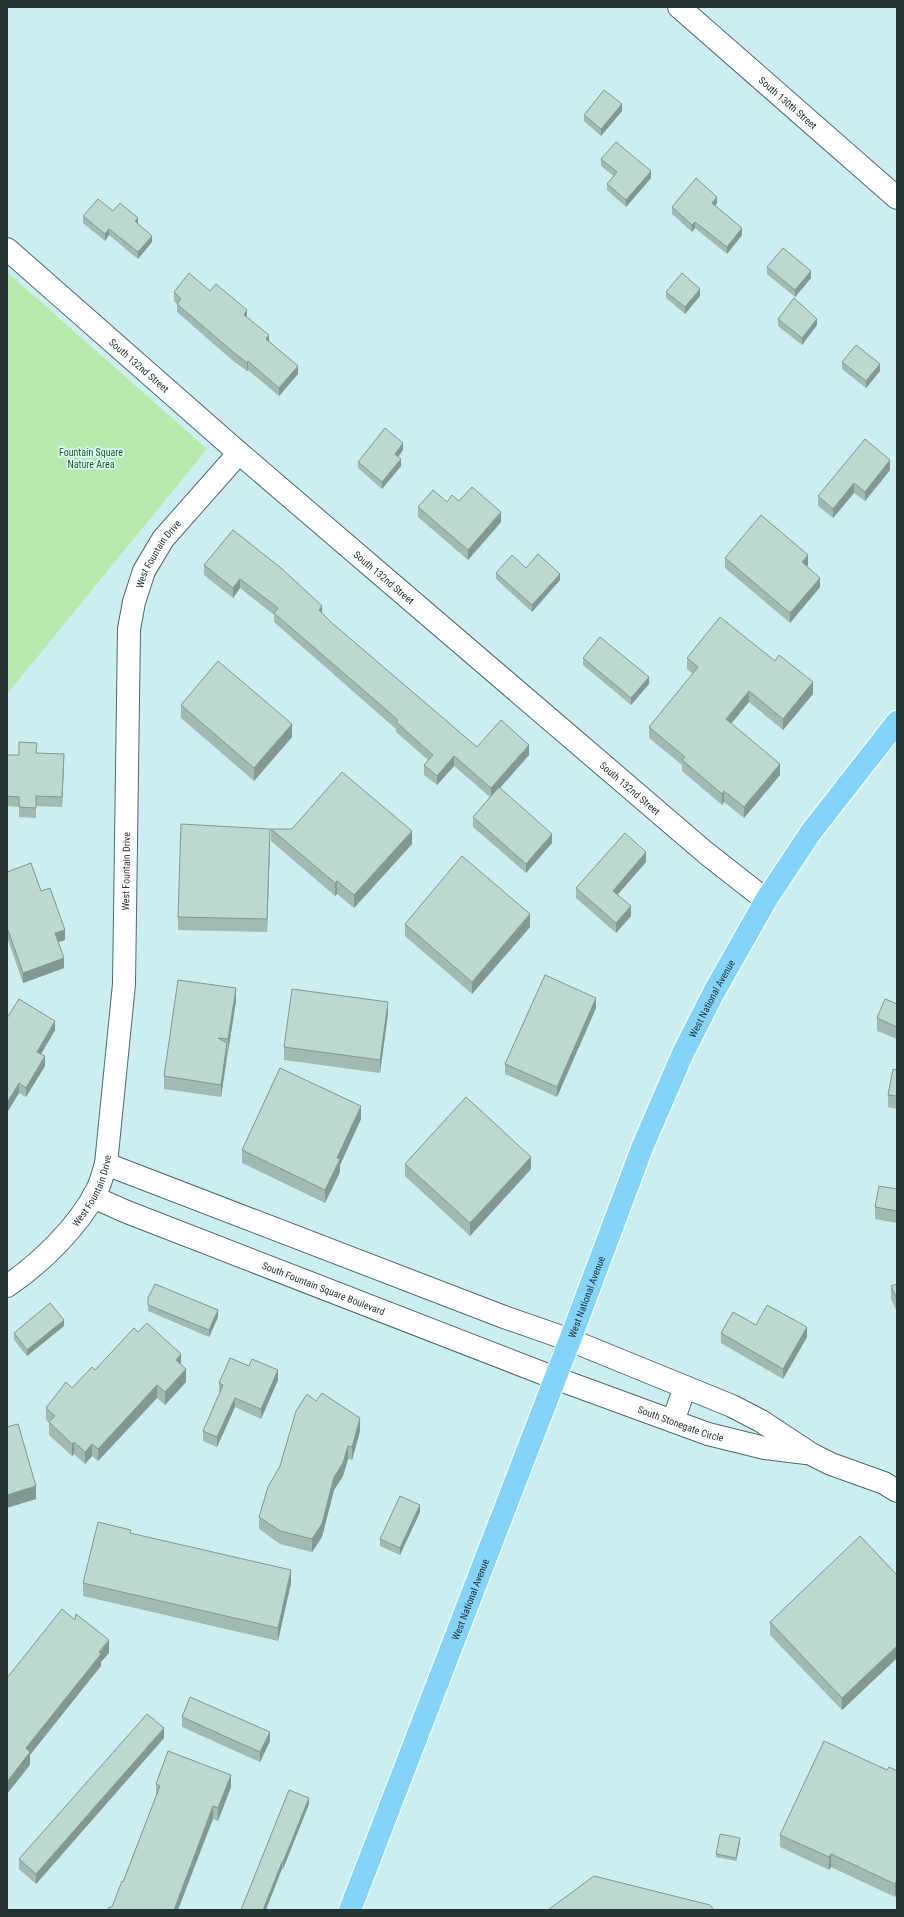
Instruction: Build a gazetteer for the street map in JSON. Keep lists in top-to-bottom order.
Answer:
{
  "streets": {
    "main road": ["West National Avenue"],
    "street": [
      "South 130th Street",
      "South 132nd Street",
      "West Fountain Drive",
      "South Fountain Square Boulevard",
      "South Stonegate Circle"
    ]
  },
  "crossings": [
    ["South 132nd Street", "West Fountain Drive"],
    ["South 132nd Street", "West National Avenue"],
    ["West Fountain Drive", "South Fountain Square Boulevard"],
    ["West National Avenue", "South Fountain Square Boulevard"],
    ["West National Avenue", "South Stonegate Circle"],
    ["South Fountain Square Boulevard", "South Stonegate Circle"]
  ],
  "parks": ["Fountain Square Nature Area"]
}
